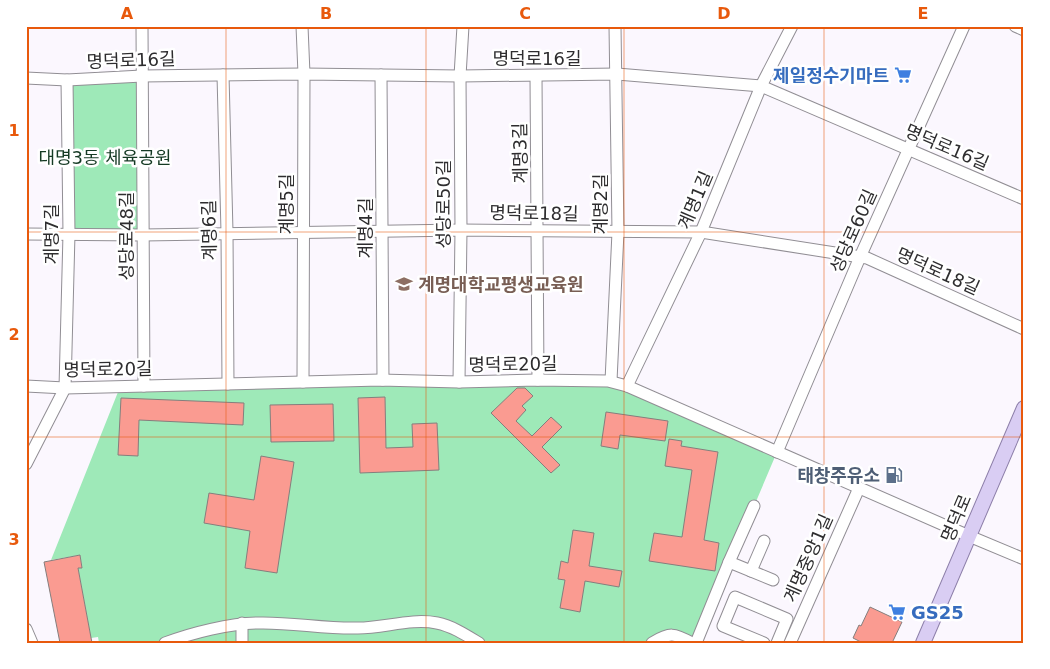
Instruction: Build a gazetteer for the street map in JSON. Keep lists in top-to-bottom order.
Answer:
{
  "streets": {
    "main road": ["명덕로"],
    "street": [
      "명덕로16길",
      "계명3길",
      "계명1길",
      "계명5길",
      "성당로50길",
      "계명2길",
      "명덕로18길",
      "계명4길",
      "계명6길",
      "성당로60길",
      "계명7길",
      "성당로48길",
      "명덕로20길",
      "계명중앙1길"
    ]
  },
  "crossings": [
    ["명덕로16길", "계명3길"],
    ["명덕로16길", "계명1길"],
    ["명덕로16길", "계명5길"],
    ["명덕로16길", "성당로50길"],
    ["명덕로16길", "계명2길"],
    ["명덕로16길", "계명4길"],
    ["명덕로16길", "계명6길"],
    ["명덕로16길", "성당로60길"],
    ["명덕로16길", "계명7길"],
    ["명덕로16길", "성당로48길"],
    ["계명3길", "명덕로18길"],
    ["계명3길", "명덕로20길"],
    ["계명1길", "명덕로18길"],
    ["계명1길", "명덕로20길"],
    ["계명5길", "명덕로18길"],
    ["계명5길", "명덕로20길"],
    ["성당로50길", "명덕로18길"],
    ["성당로50길", "명덕로20길"],
    ["계명2길", "명덕로18길"],
    ["계명2길", "명덕로20길"],
    ["명덕로18길", "계명4길"],
    ["명덕로18길", "계명6길"],
    ["명덕로18길", "성당로60길"],
    ["명덕로18길", "계명7길"],
    ["명덕로18길", "성당로48길"],
    ["계명4길", "명덕로20길"],
    ["계명6길", "명덕로20길"],
    ["성당로60길", "명덕로20길"],
    ["계명7길", "명덕로20길"],
    ["성당로48길", "명덕로20길"],
    ["명덕로20길", "명덕로"],
    ["명덕로20길", "계명중앙1길"]
  ],
  "parks": ["대명3동 체육공원"],
  "places": {
    "supermarket": ["제일정수기마트", "GS25"],
    "school or university": ["계명대학교평생교육원"],
    "fuel station": ["태창주유소"]
  },
  "grid": {
    "columns": [
      "A",
      "B",
      "C",
      "D",
      "E"
    ],
    "rows": ["1", "2", "3"]
  }
}
